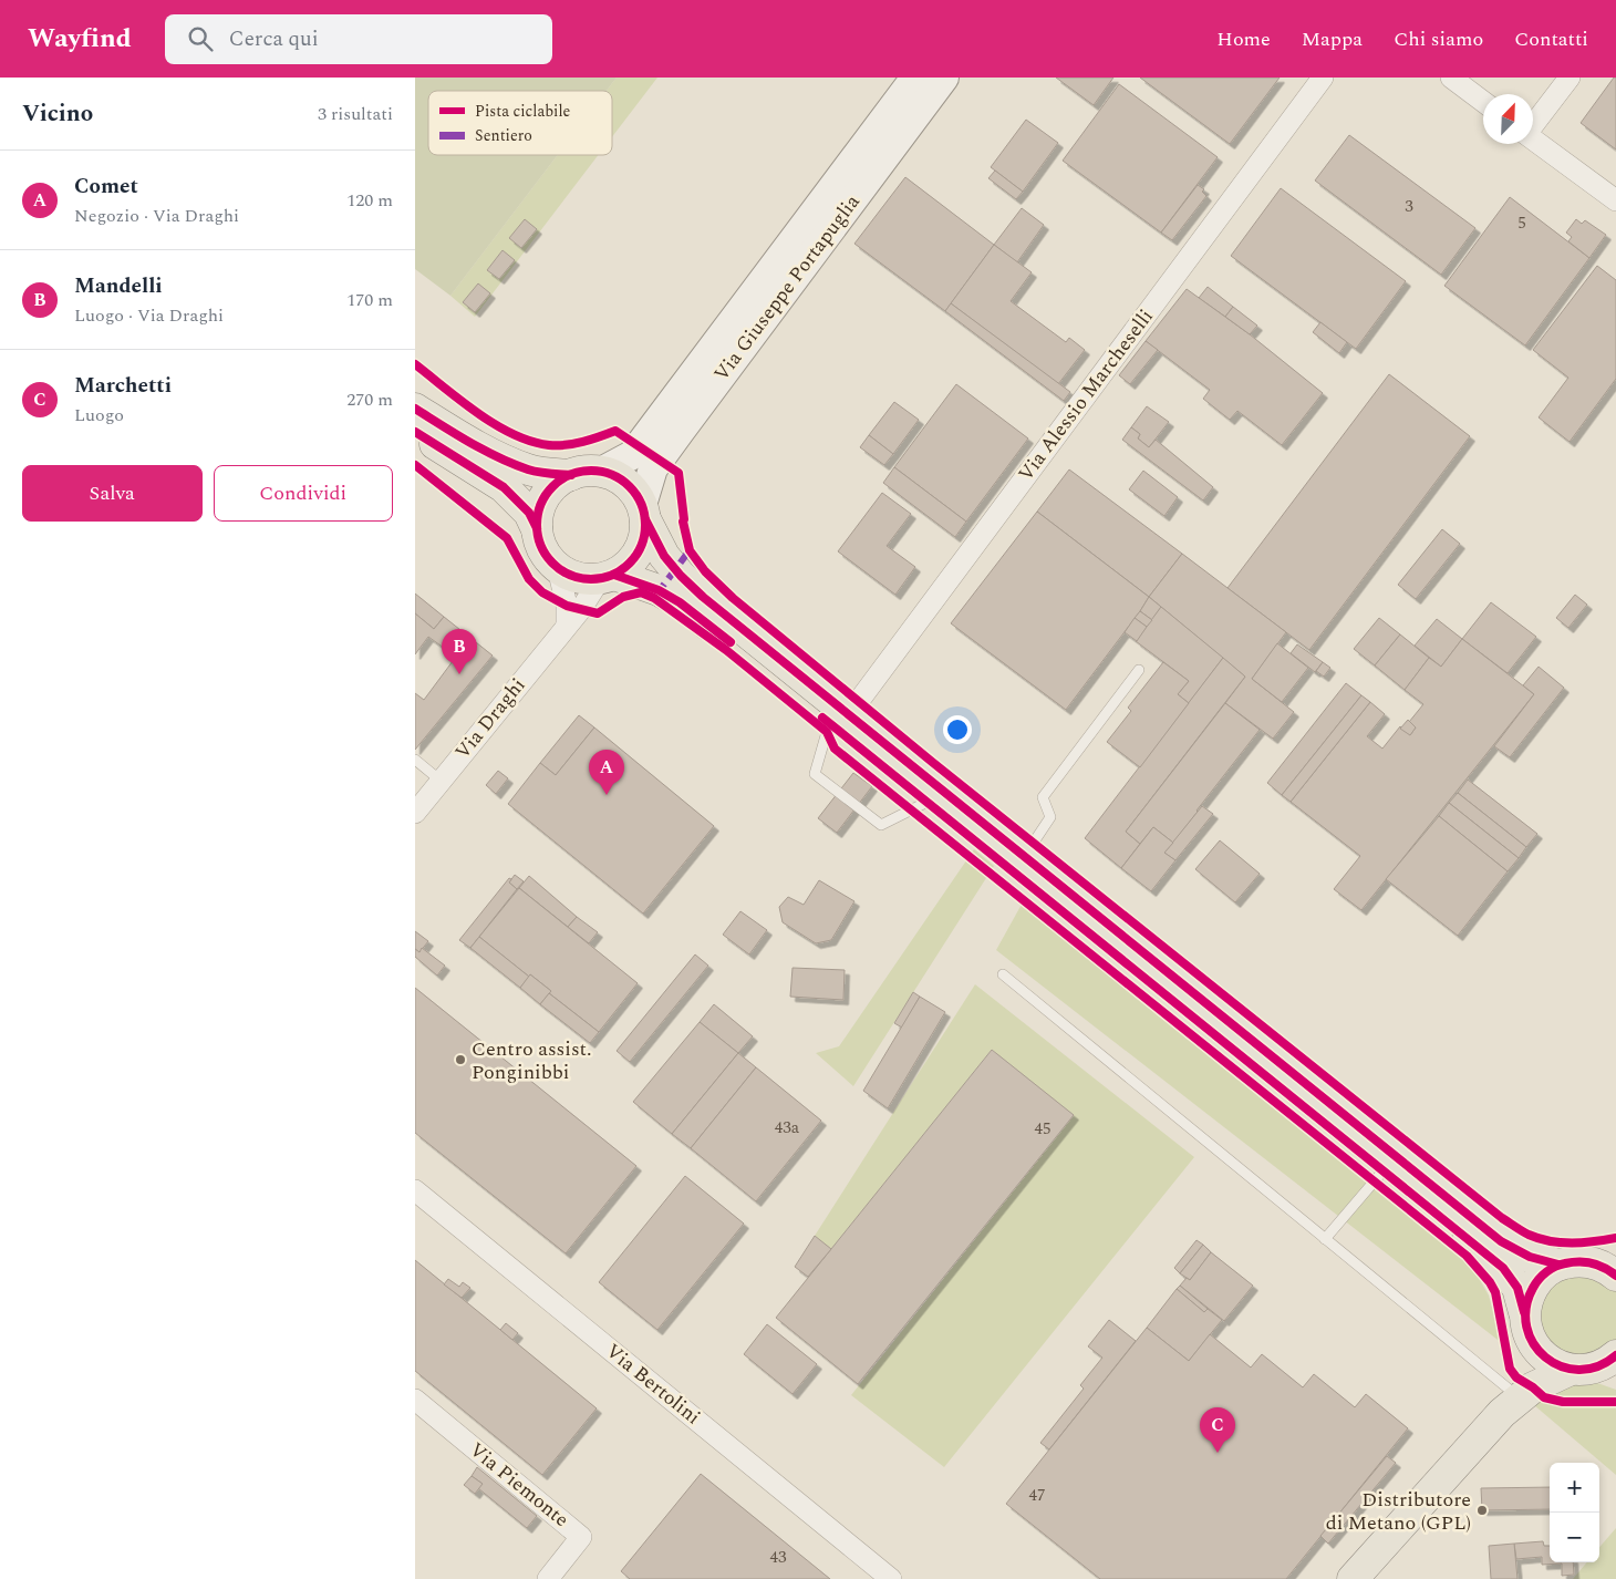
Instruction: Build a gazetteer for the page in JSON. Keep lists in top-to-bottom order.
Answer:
{
  "streets": {
    "main road": ["Via Giuseppe Portapuglia"],
    "street": [
      "Via Alessio Marcheselli",
      "Via Draghi",
      "Via Bertolini",
      "Via Piemonte"
    ]
  },
  "crossings": [
    ["Via Giuseppe Portapuglia", "Via Draghi"]
  ],
  "places": ["Centro assist. Ponginibbi", "Distributore di Metano (GPL)"],
  "house_numbers": [
    "3",
    "5",
    "43a",
    "45",
    "47",
    "43"
  ],
  "legend": ["Pista ciclabile", "Sentiero"],
  "north": "top right",
  "page": {
    "header": "Wayfind",
    "search": "Cerca qui",
    "nav": [
      "Home",
      "Mappa",
      "Chi siamo",
      "Contatti"
    ],
    "heading": ["Vicino", "3 risultati"],
    "list": [
      {
        "mark": "A",
        "name": "Comet",
        "note": "Negozio · Via Draghi",
        "value": "120 m"
      },
      {
        "mark": "B",
        "name": "Mandelli",
        "note": "Luogo · Via Draghi",
        "value": "170 m"
      },
      {
        "mark": "C",
        "name": "Marchetti",
        "note": "Luogo",
        "value": "270 m"
      }
    ],
    "buttons": ["Salva", "Condividi"],
    "pins": ["B", "A", "C"],
    "map_buttons": ["+", "−"]
  }
}
